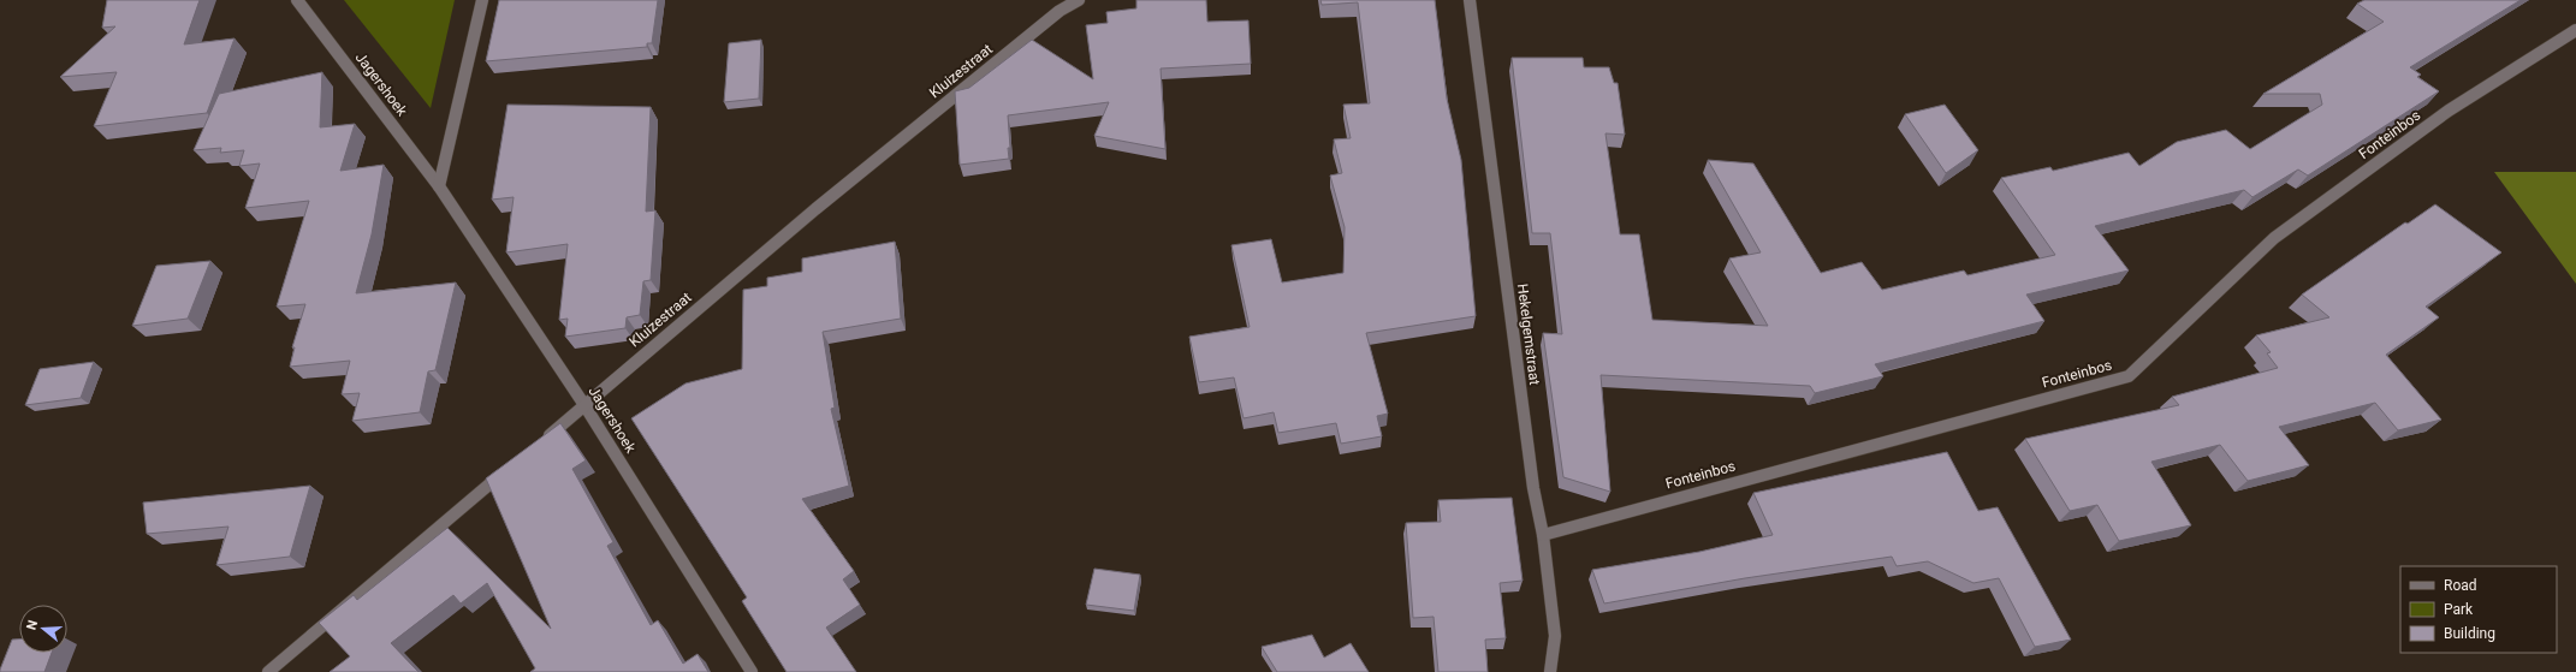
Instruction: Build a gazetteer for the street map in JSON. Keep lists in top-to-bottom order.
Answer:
{
  "streets": {
    "street": [
      "Kluizestraat",
      "Jagershoek",
      "Fonteinbos",
      "Hekelgemstraat"
    ]
  },
  "crossings": [
    ["Kluizestraat", "Jagershoek"],
    ["Fonteinbos", "Hekelgemstraat"]
  ],
  "legend": ["Road", "Park", "Building"],
  "north": "left"
}
